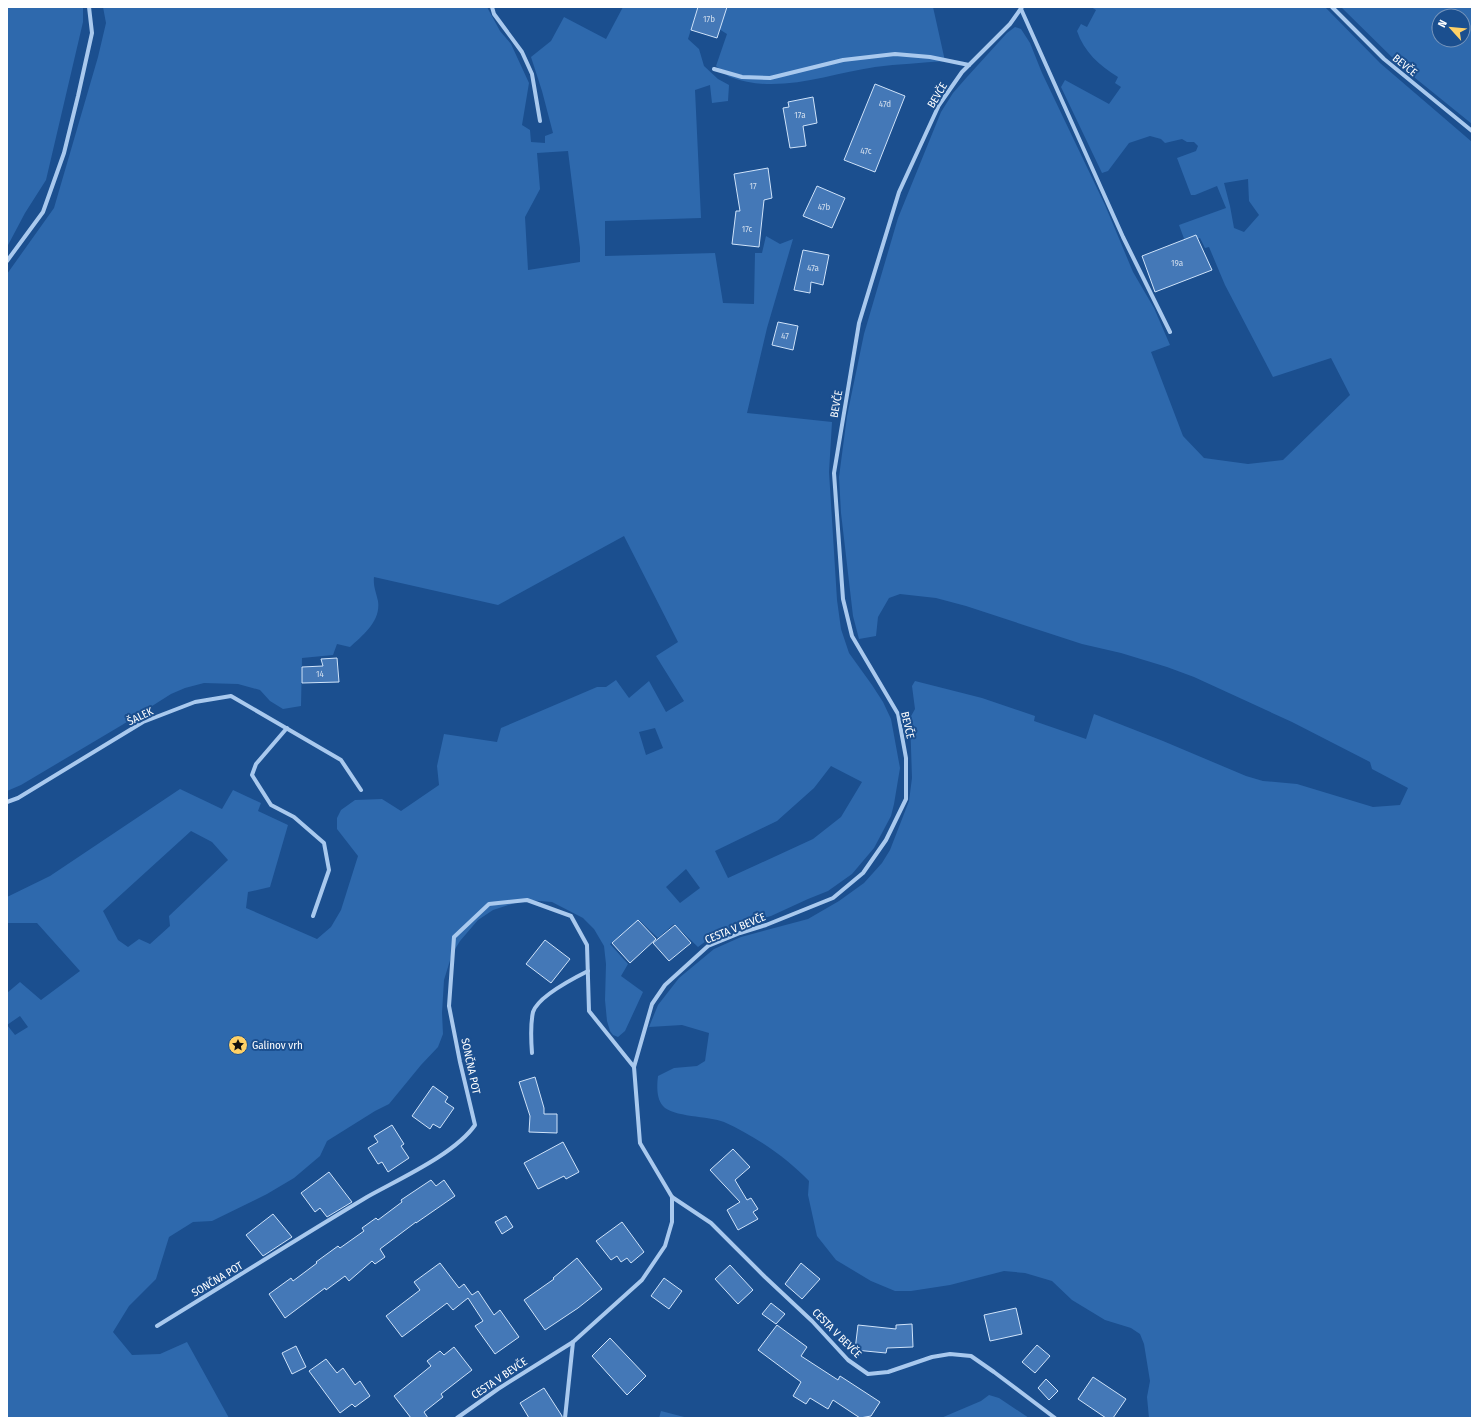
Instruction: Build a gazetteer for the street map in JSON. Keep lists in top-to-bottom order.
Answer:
{
  "streets": {
    "street": [
      "BEVČE",
      "ŠALEK",
      "CESTA V BEVČE",
      "SONČNA POT"
    ]
  },
  "crossings": [
    ["BEVČE", "CESTA V BEVČE"],
    ["CESTA V BEVČE", "SONČNA POT"]
  ],
  "places": {
    "place": ["Galinov vrh"]
  },
  "house_numbers": [
    "17b",
    "47d",
    "17a",
    "47c",
    "17",
    "47b",
    "17c",
    "19a",
    "47a",
    "47",
    "14"
  ],
  "north": "top left"
}
